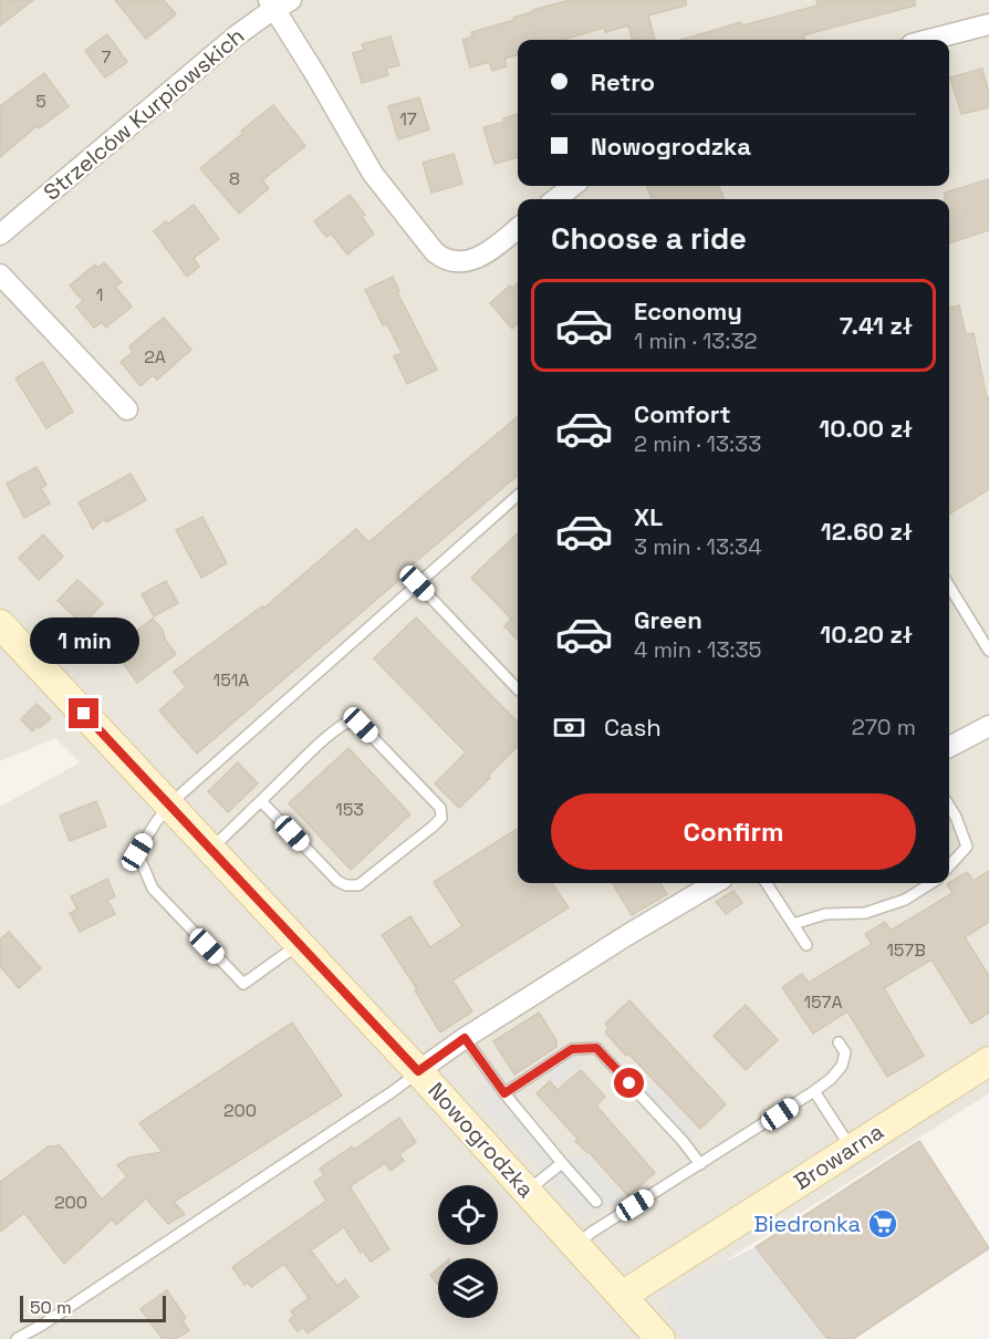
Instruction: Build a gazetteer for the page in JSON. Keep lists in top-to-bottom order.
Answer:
{
  "streets": {
    "main road": ["Nowogrodzka", "Browarna"],
    "street": ["Strzelców Kurpiowskich"]
  },
  "crossings": [
    ["Nowogrodzka", "Browarna"]
  ],
  "places": {
    "supermarket": ["Biedronka"]
  },
  "house_numbers": [
    "7",
    "5",
    "17",
    "8",
    "1",
    "2A",
    "151A",
    "153",
    "157B",
    "157A",
    "200",
    "200"
  ],
  "scale_bar": "50 m",
  "page": {
    "banner": ["Retro", "Nowogrodzka"],
    "heading": "Choose a ride",
    "list": [
      {
        "name": "Economy",
        "note": "1 min · 13:32",
        "value": "7.41 zł"
      },
      {
        "name": "Comfort",
        "note": "2 min · 13:33",
        "value": "10.00 zł"
      },
      {
        "name": "XL",
        "note": "3 min · 13:34",
        "value": "12.60 zł"
      },
      {
        "name": "Green",
        "note": "4 min · 13:35",
        "value": "10.20 zł"
      }
    ],
    "bubble": "1 min",
    "pay": ["Cash", "270 m"],
    "buttons": "Confirm",
    "scale": "50 m"
  }
}
